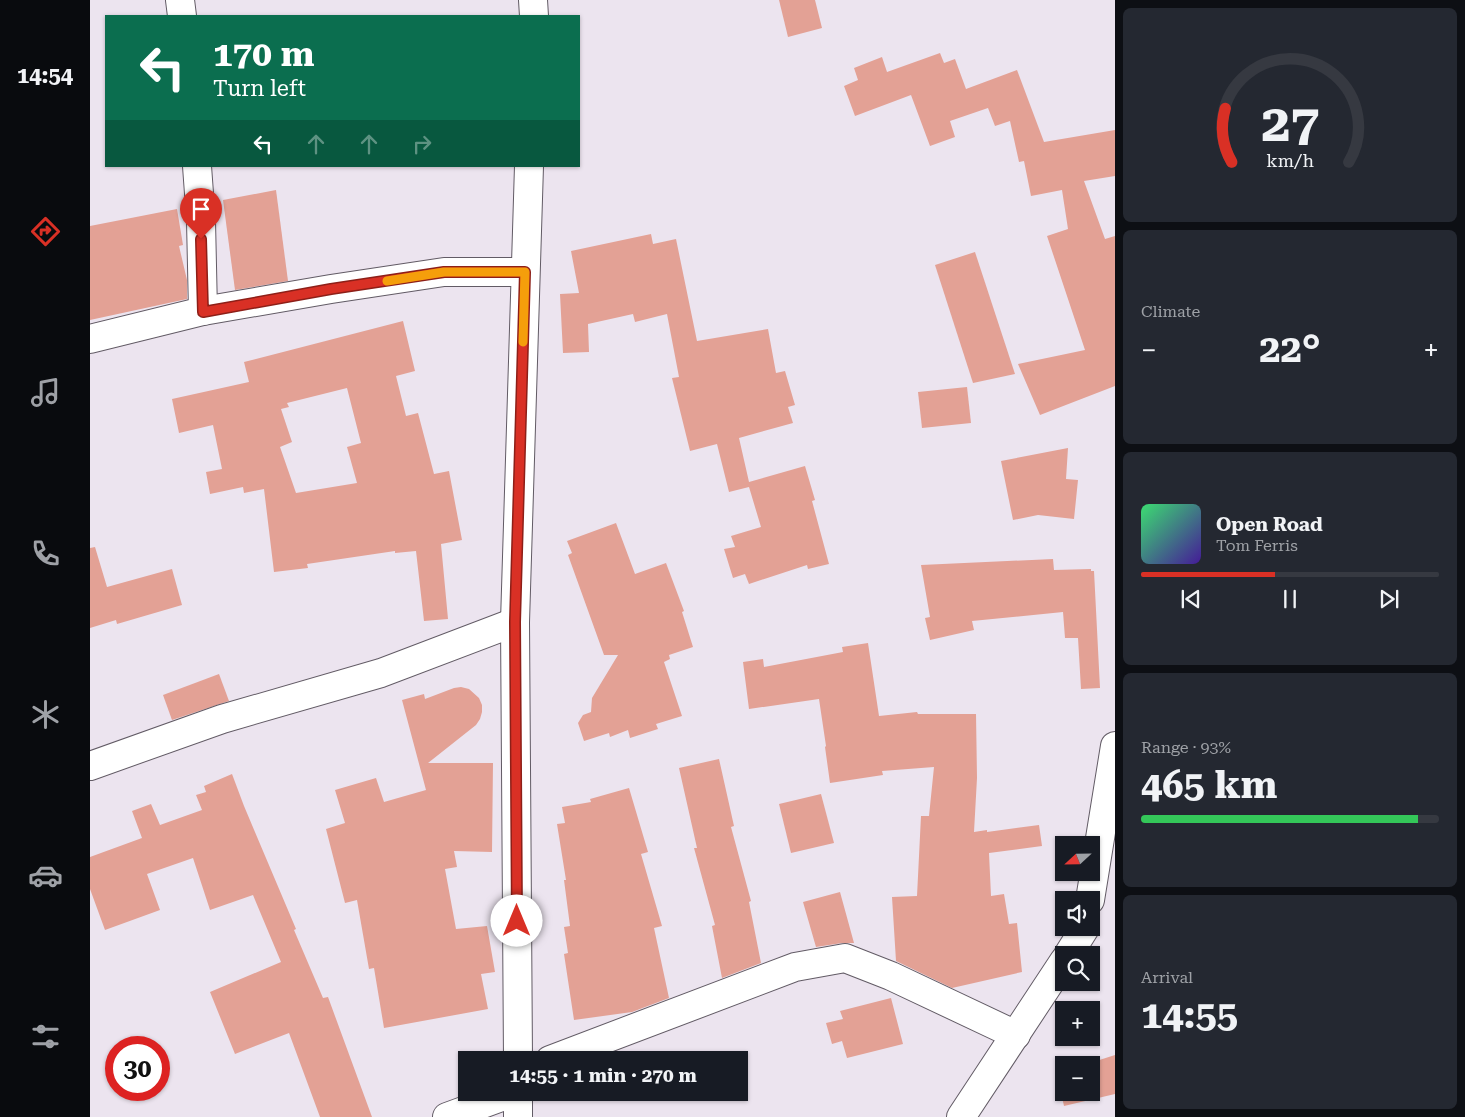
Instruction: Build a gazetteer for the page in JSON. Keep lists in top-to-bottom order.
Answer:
{
  "north": "left",
  "page": {
    "tabs": "14:54",
    "turn": ["170 m", "Turn left"],
    "tile": [
      "Climate",
      ["Range · 93%", "465 km"],
      ["Arrival", "14:55"]
    ],
    "heat": ["−", "22°", "+"],
    "song": ["Open Road", "Tom Ferris"],
    "map_buttons": ["+", "−"],
    "limit": "30",
    "trip": "14:55 · 1 min · 270 m",
    "gauge": ["27", "km/h"]
  }
}
